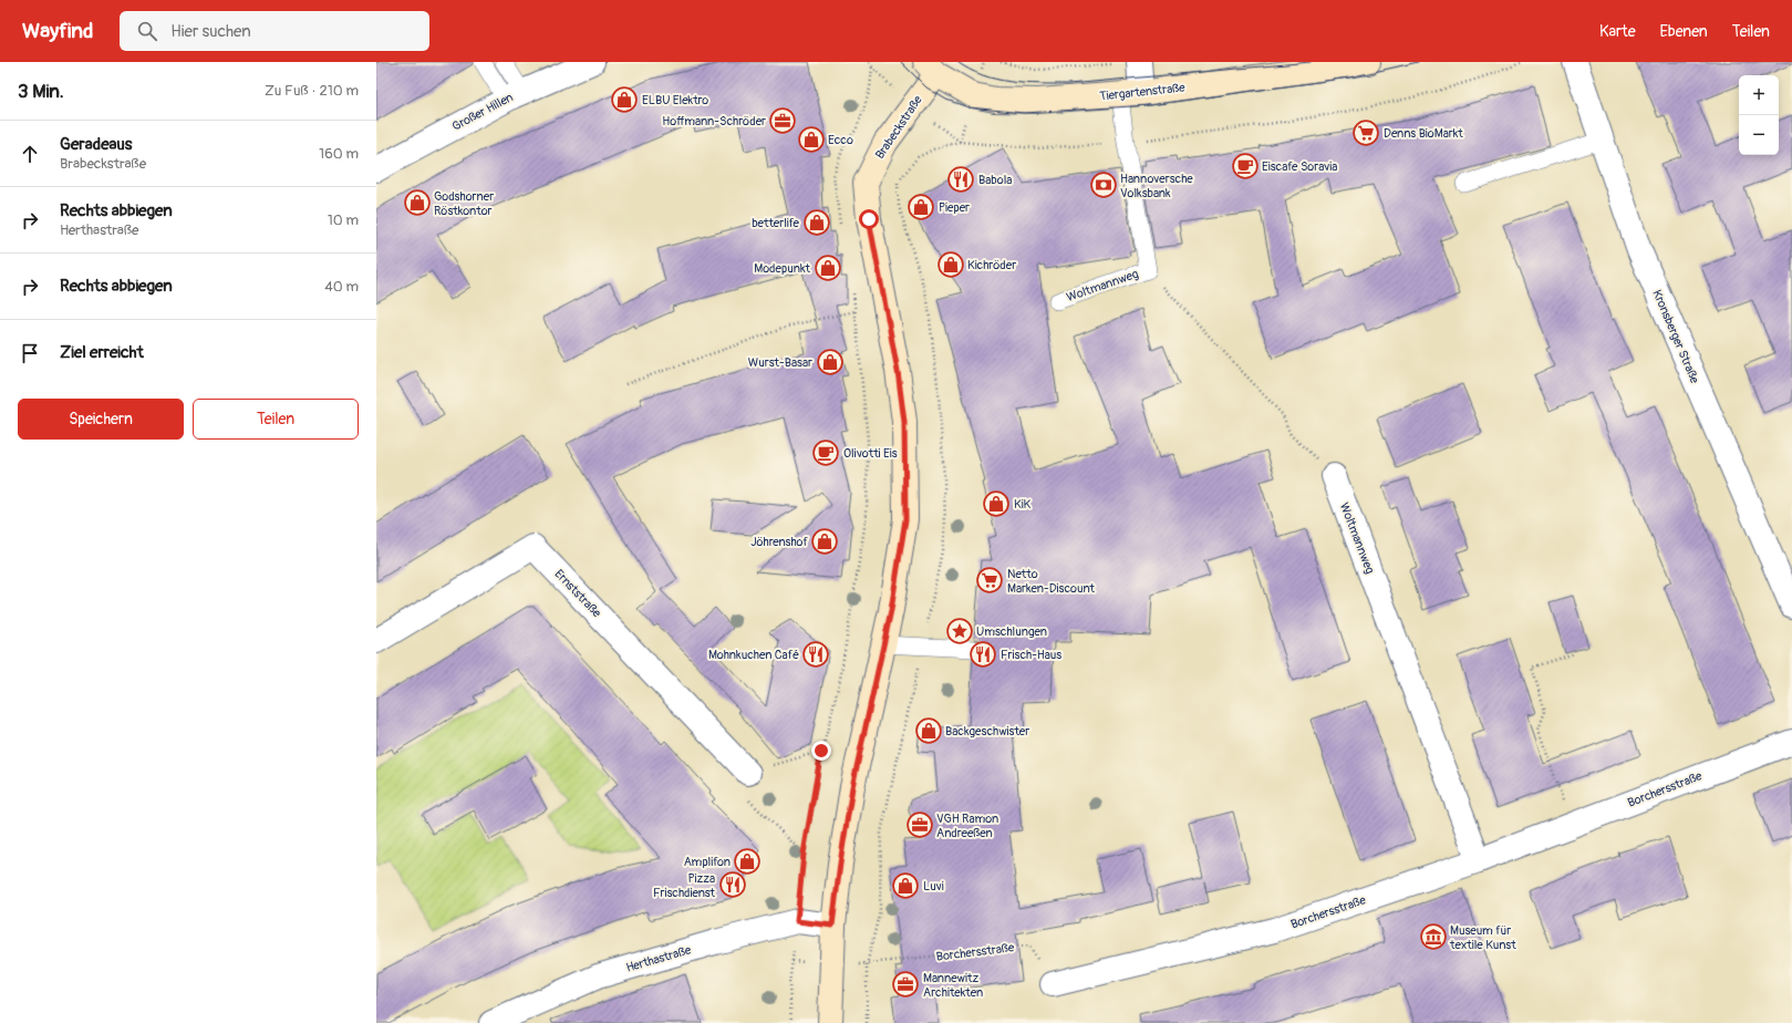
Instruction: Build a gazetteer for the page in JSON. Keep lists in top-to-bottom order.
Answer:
{
  "streets": {
    "main road": ["Tiergartenstraße", "Brabeckstraße"],
    "street": [
      "Großer Hillen",
      "Woltmannweg",
      "Kronsberger Straße",
      "Ernststraße",
      "Borchersstraße",
      "Herthastraße"
    ]
  },
  "crossings": [
    ["Tiergartenstraße", "Brabeckstraße"],
    ["Tiergartenstraße", "Woltmannweg"],
    ["Brabeckstraße", "Herthastraße"],
    ["Woltmannweg", "Borchersstraße"]
  ],
  "places": {
    "shop": [
      "ELBU Elektro",
      "Ecco",
      "Godshorner Röstkontor",
      "Pieper",
      "betterlife",
      "Kichröder",
      "Modepunkt",
      "Wurst-Basar",
      "KiK",
      "Jöhrenshof",
      "Backgeschwister",
      "Amplifon",
      "Luvi"
    ],
    "office": ["Hoffmann-Schröder", "VGH Ramon Andreeßen", "Mannewitz Architekten"],
    "supermarket": ["Denns BioMarkt", "Netto Marken-Discount"],
    "cafe": ["Eiscafe Soravia", "Olivotti Eis"],
    "restaurant": [
      "Babola",
      "Mohnkuchen Café",
      "Frisch-Haus",
      "Pizza Frischdienst"
    ],
    "bank": ["Hannoversche Volksbank"],
    "place": ["Umschlungen"],
    "museum": ["Museum für textile Kunst"]
  },
  "page": {
    "header": "Wayfind",
    "search": "Hier suchen",
    "nav": ["Karte", "Ebenen", "Teilen"],
    "heading": ["3 Min.", "Zu Fuß · 210 m"],
    "map_buttons": ["+", "−"],
    "list": [
      ["Geradeaus", "Brabeckstraße", "160 m"],
      ["Rechts abbiegen", "Herthastraße", "10 m"],
      ["Rechts abbiegen", "40 m"],
      "Ziel erreicht"
    ],
    "buttons": ["Speichern", "Teilen"]
  }
}
